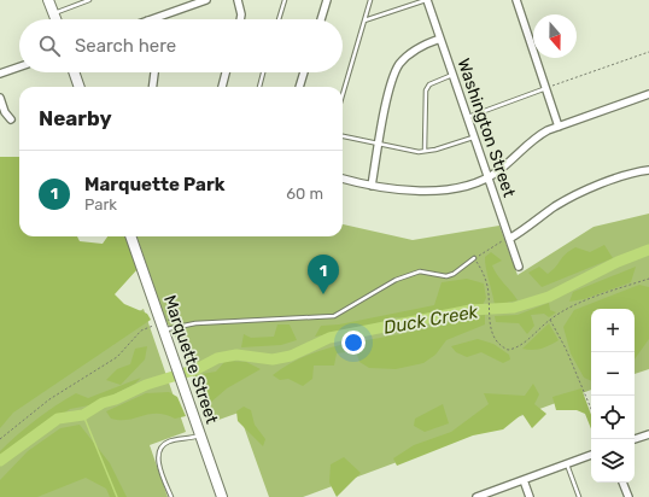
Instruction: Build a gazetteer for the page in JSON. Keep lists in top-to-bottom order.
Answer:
{
  "streets": {
    "main road": ["Marquette Street"],
    "street": ["Washington Street"]
  },
  "water": ["Duck Creek"],
  "north": "bottom",
  "page": {
    "search": "Search here",
    "heading": "Nearby",
    "list": [
      {
        "mark": "1",
        "name": "Marquette Park",
        "note": "Park",
        "value": "60 m"
      }
    ],
    "pins": "1",
    "map_buttons": ["+", "−"]
  }
}
